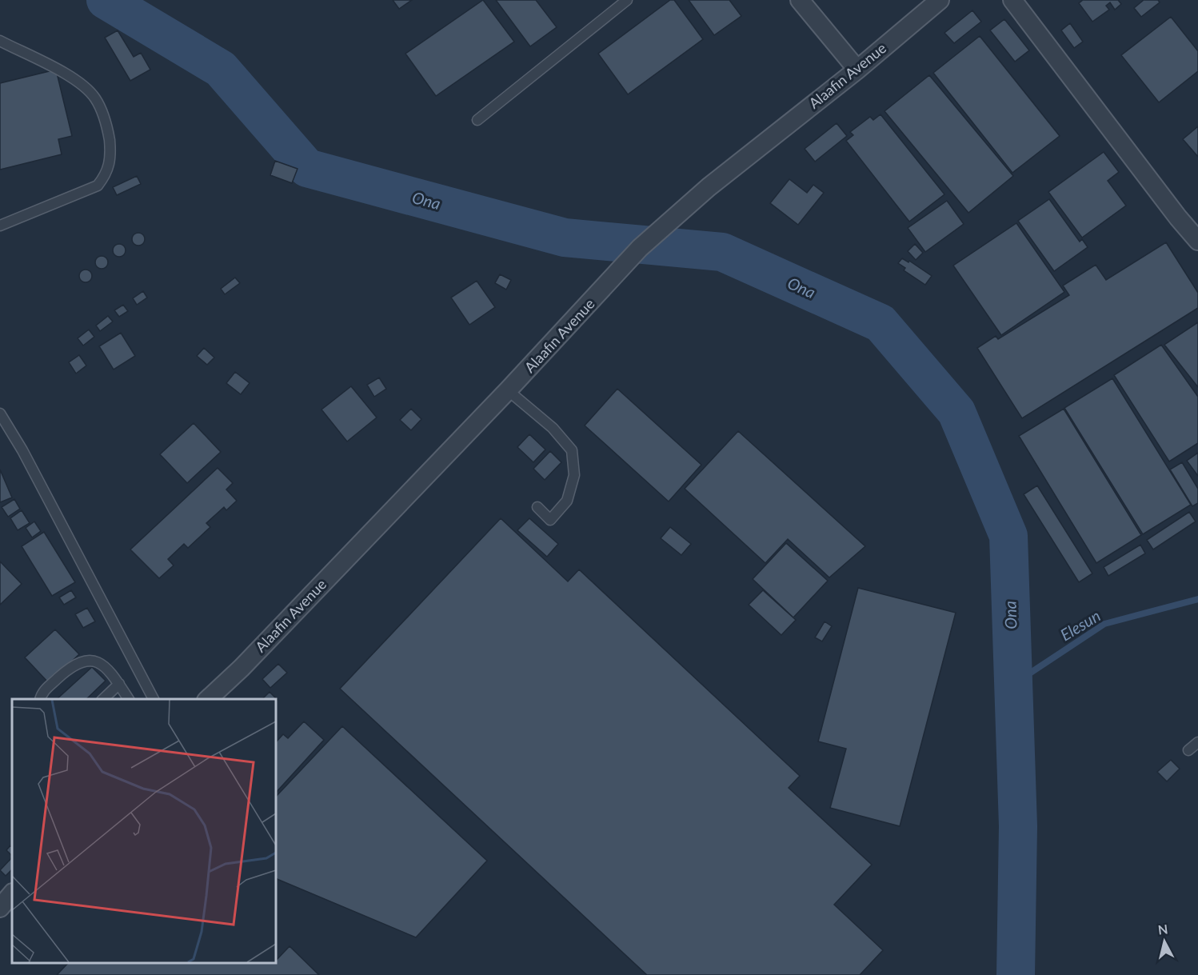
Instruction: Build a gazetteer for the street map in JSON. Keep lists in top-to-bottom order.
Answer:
{
  "streets": {
    "street": ["Alaafin Avenue"]
  },
  "water": ["Ona", "Elesun"],
  "north": "top"
}
